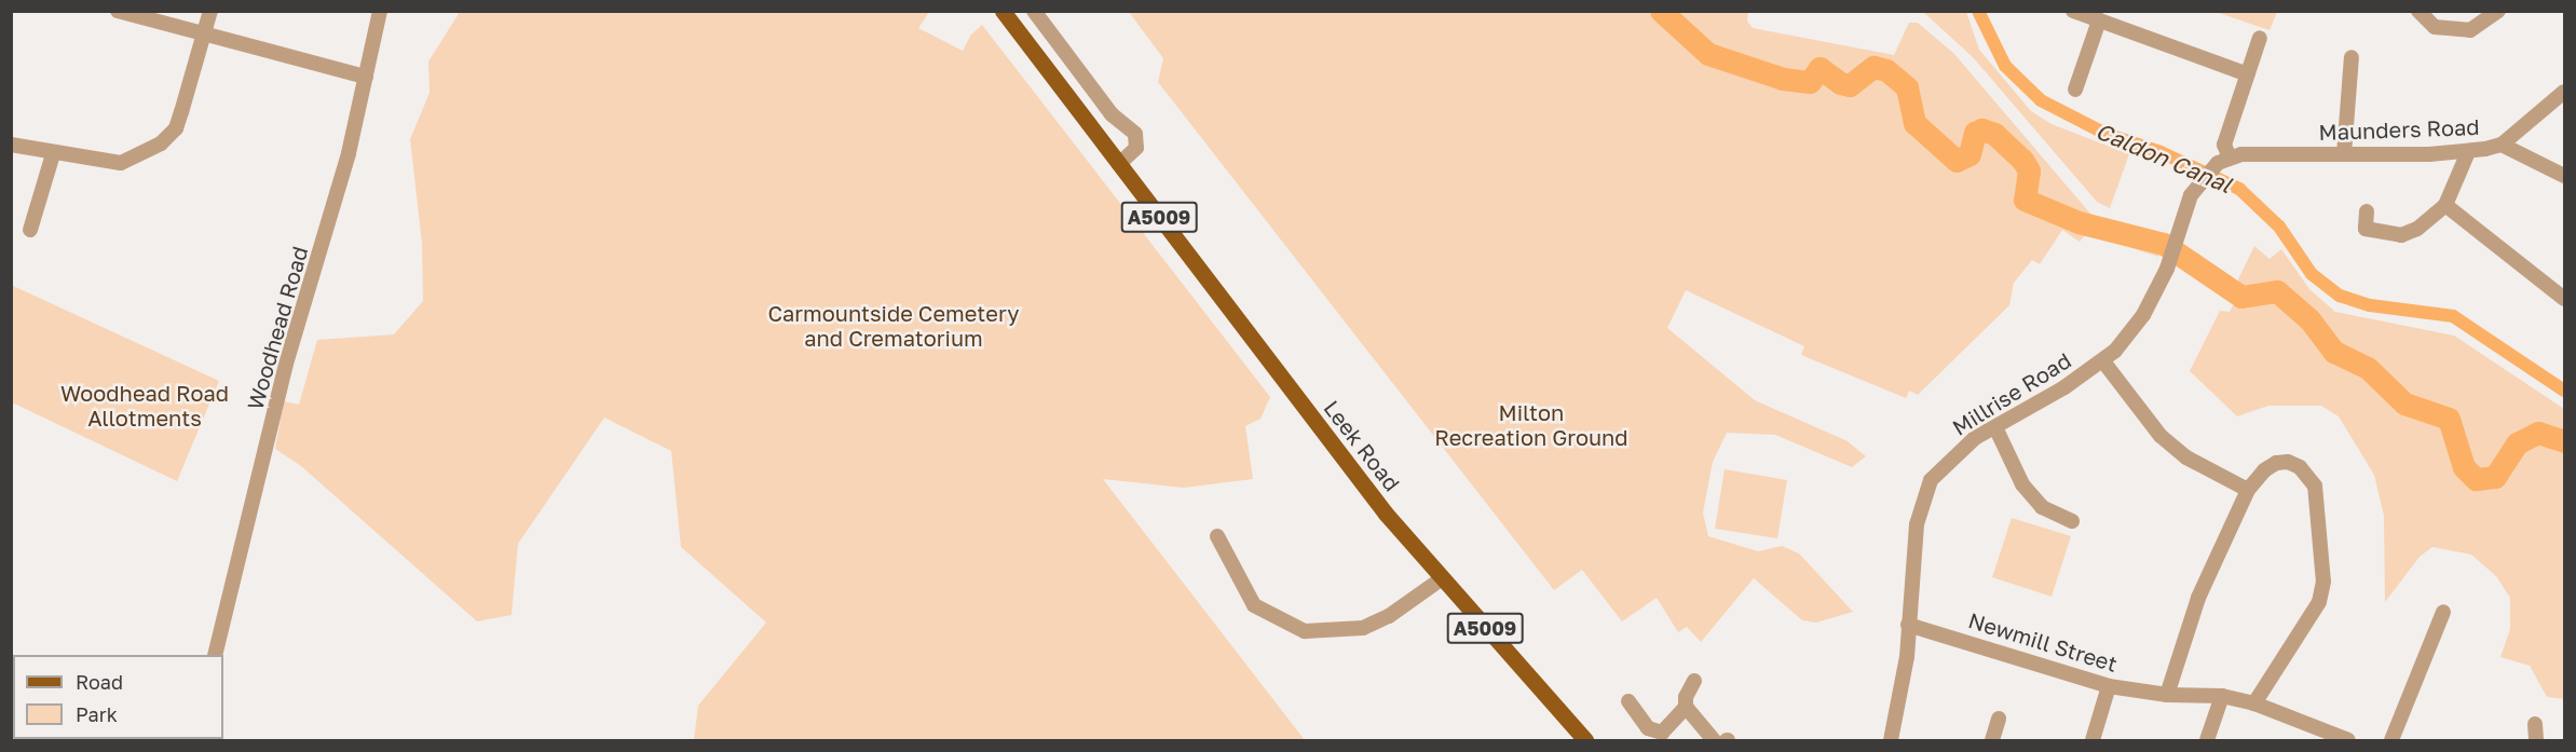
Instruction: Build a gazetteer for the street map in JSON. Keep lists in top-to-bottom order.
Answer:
{
  "streets": {
    "main road": ["A5009", "Leek Road"],
    "street": [
      "Maunders Road",
      "Woodhead Road",
      "Millrise Road",
      "Newmill Street"
    ]
  },
  "crossings": [
    ["Maunders Road", "Millrise Road"],
    ["Millrise Road", "Newmill Street"]
  ],
  "water": ["Caldon Canal"],
  "parks": ["Carmountside Cemetery and Crematorium", "Woodhead Road Allotments", "Milton Recreation Ground"],
  "legend": ["Road", "Park"]
}
